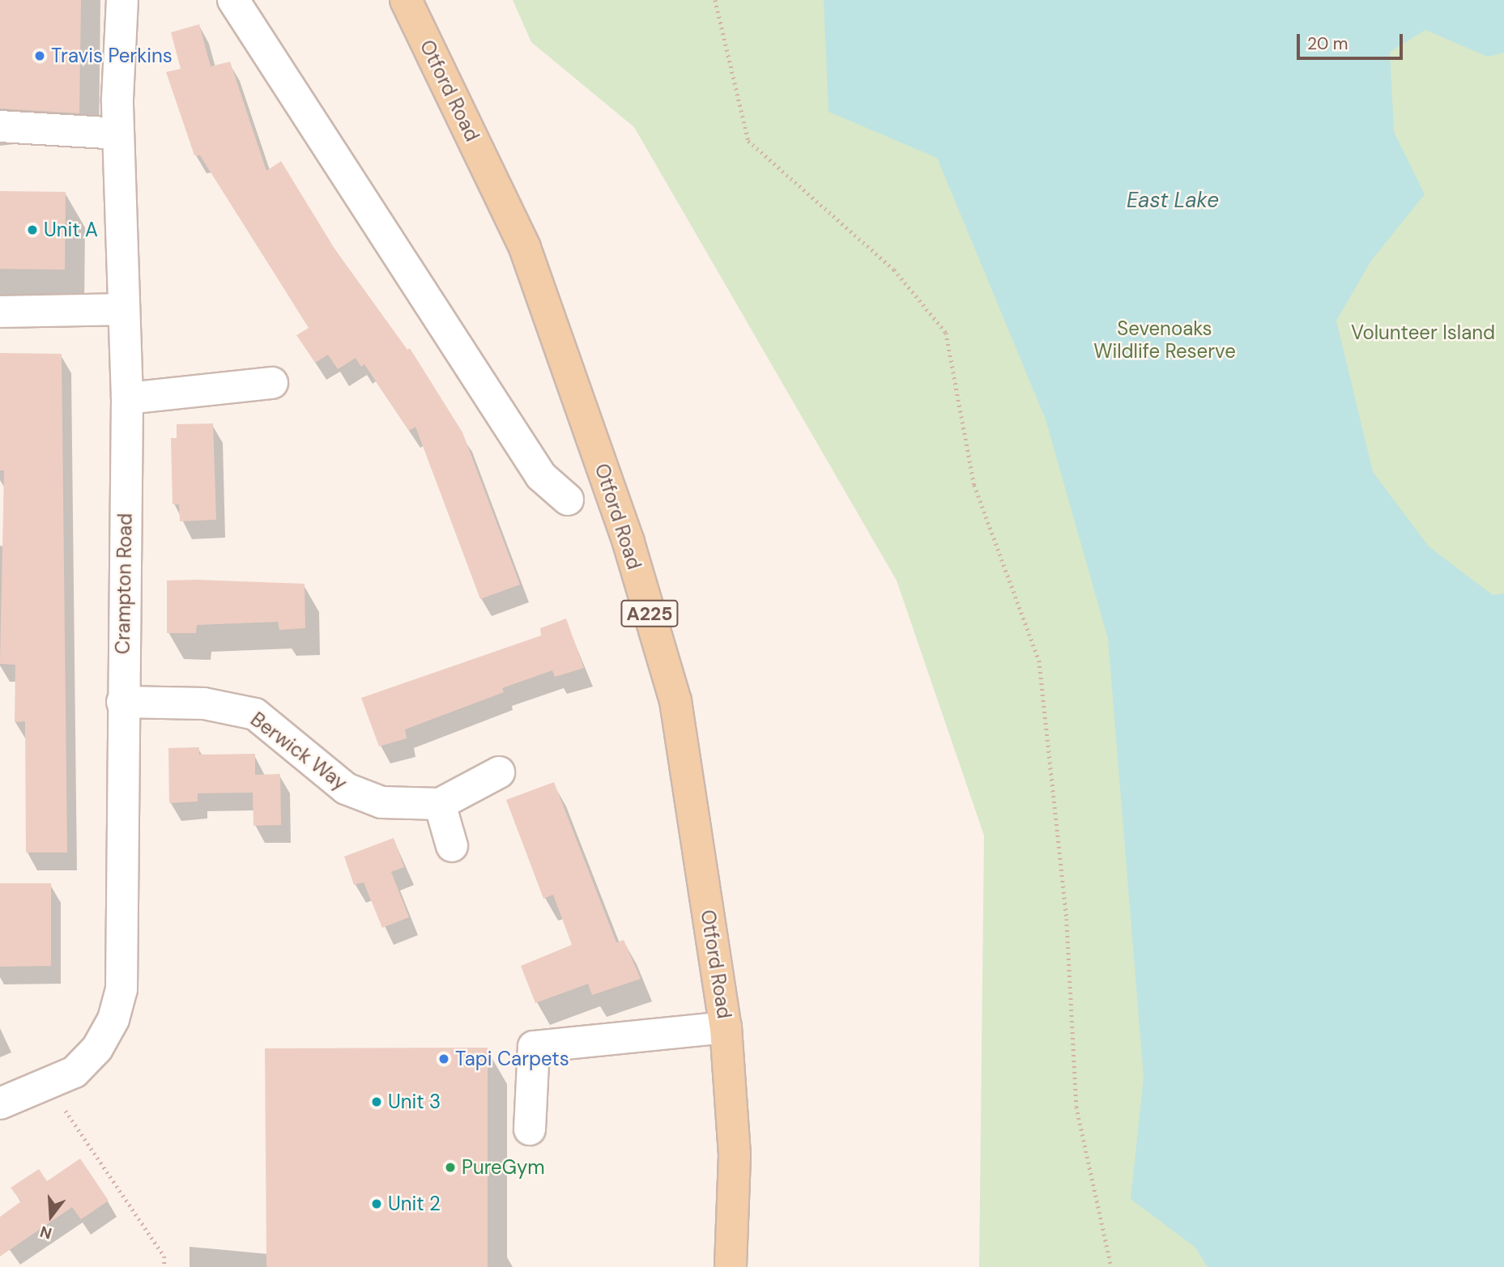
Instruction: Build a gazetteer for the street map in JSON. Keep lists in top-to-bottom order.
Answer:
{
  "streets": {
    "main road": ["Otford Road", "A225"],
    "street": ["Crampton Road", "Berwick Way"]
  },
  "crossings": [
    ["Crampton Road", "Berwick Way"]
  ],
  "water": ["East Lake"],
  "parks": ["Sevenoaks Wildlife Reserve", "Volunteer Island"],
  "places": [
    "Travis Perkins",
    "Unit A",
    "Tapi Carpets",
    "Unit 3",
    "PureGym",
    "Unit 2"
  ],
  "scale_bar": "20 m",
  "north": "bottom"
}
